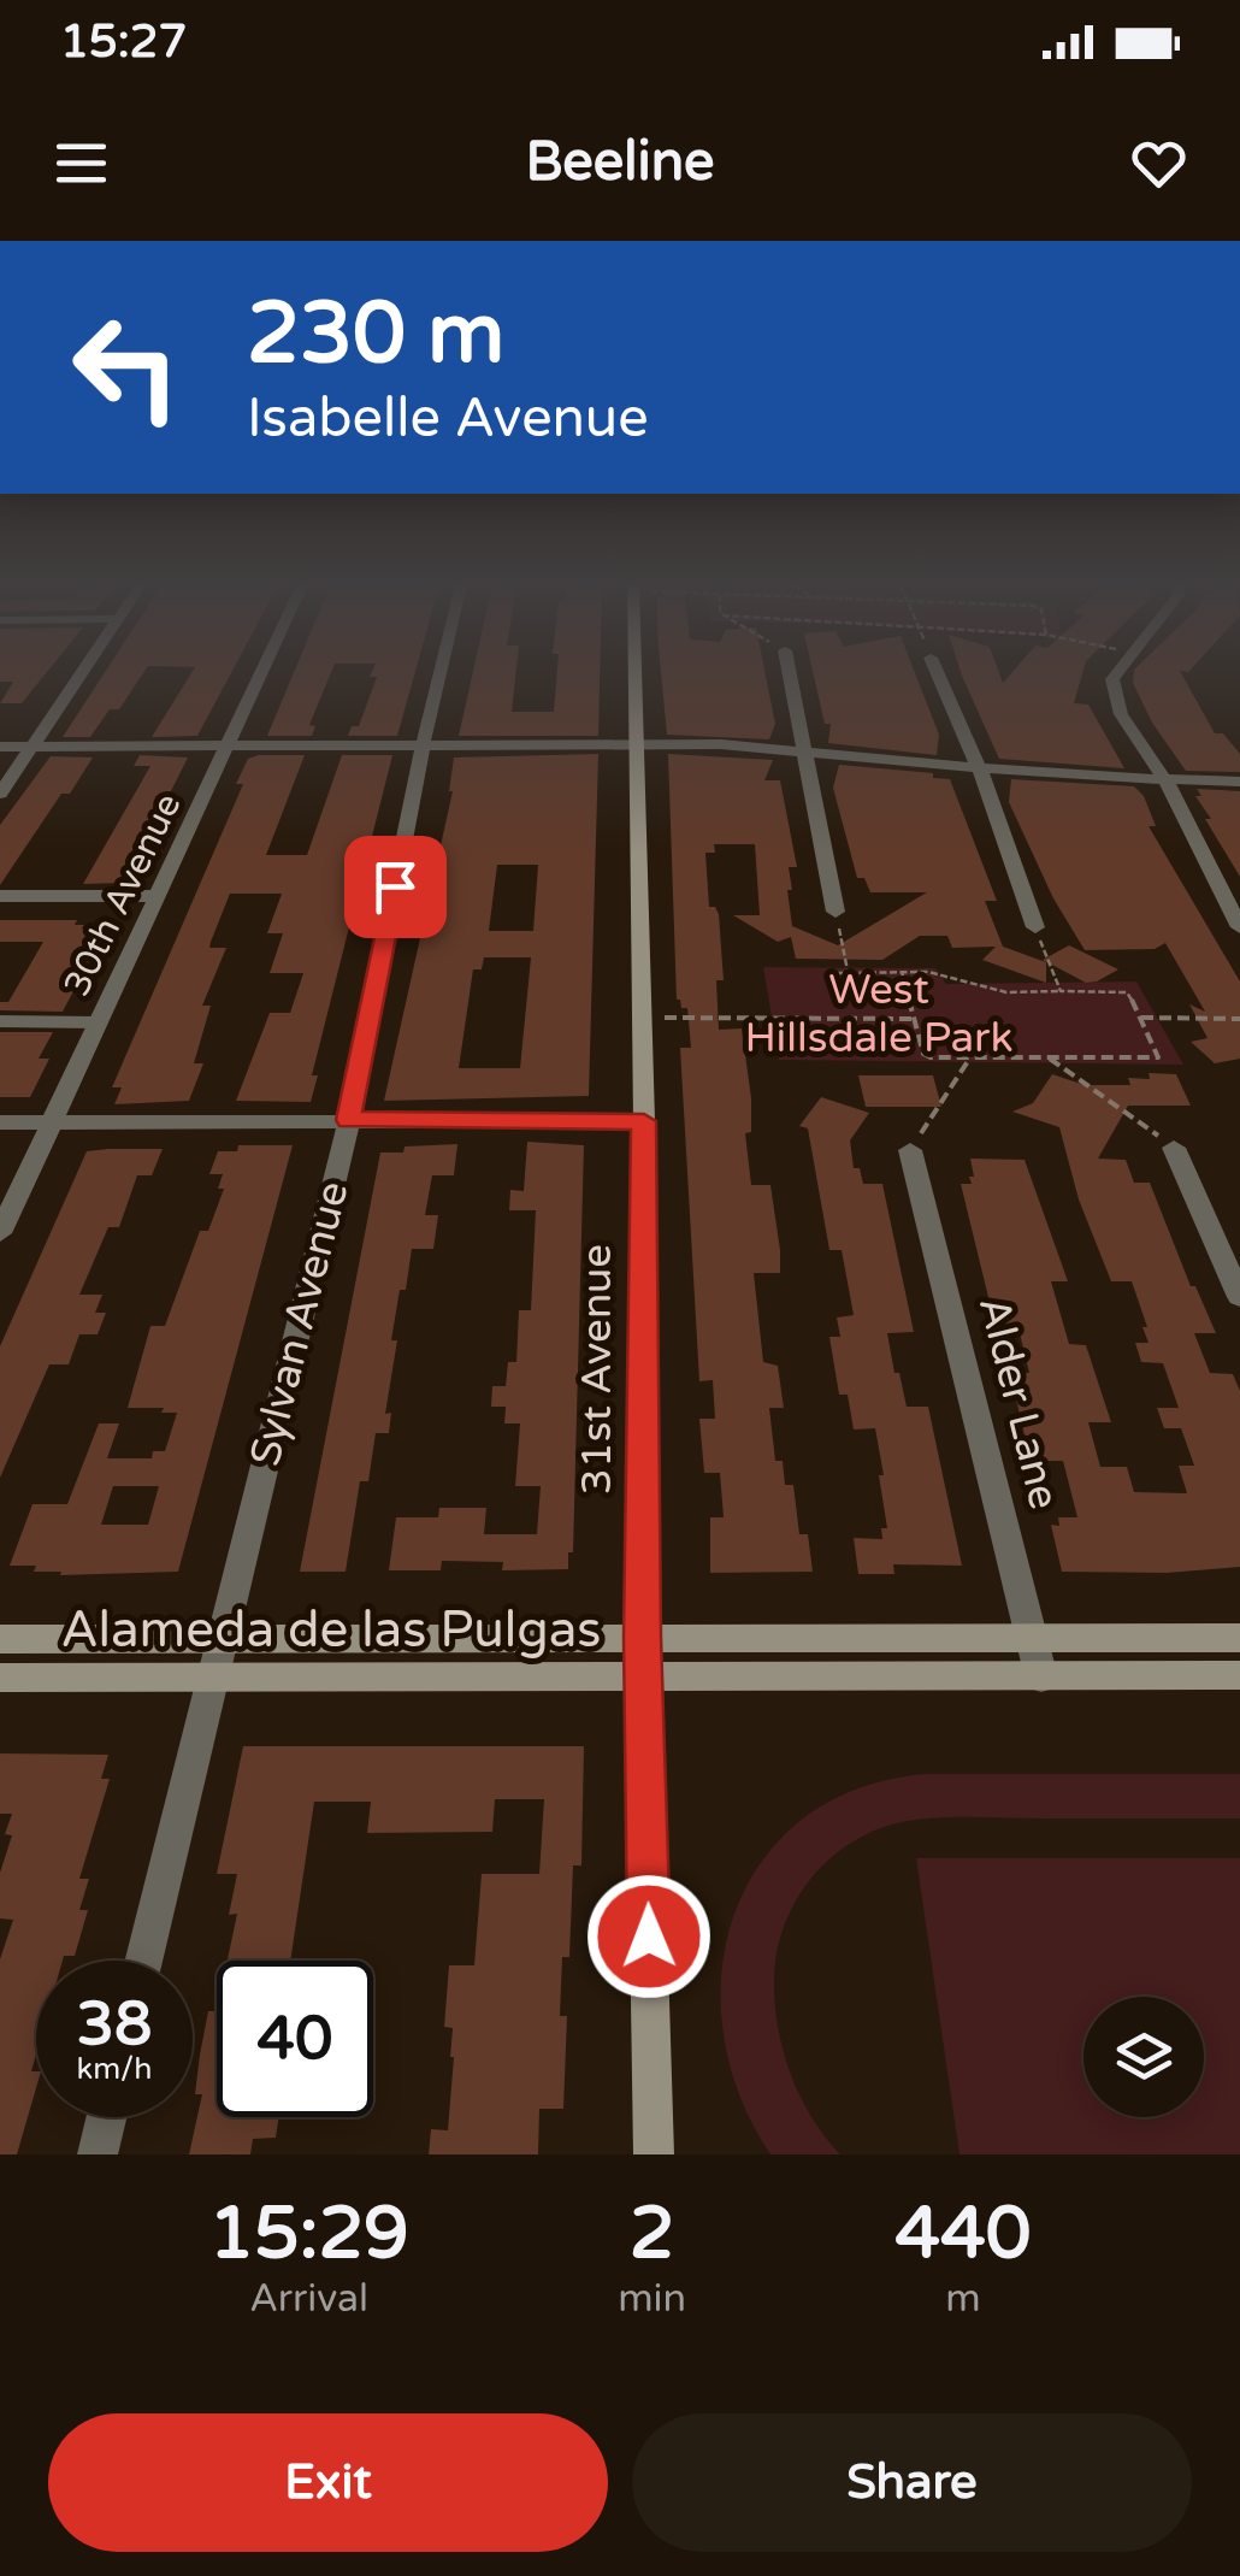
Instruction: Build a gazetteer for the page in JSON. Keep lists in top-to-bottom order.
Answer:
{
  "streets": {
    "street": [
      "30th Avenue",
      "Sylvan Avenue",
      "31st Avenue",
      "Alder Lane",
      "Alameda de las Pulgas"
    ]
  },
  "crossings": [
    ["Sylvan Avenue", "Alameda de las Pulgas"],
    ["31st Avenue", "Alameda de las Pulgas"],
    ["Alder Lane", "Alameda de las Pulgas"]
  ],
  "parks": ["West Hillsdale Park"],
  "page": {
    "status": "15:27",
    "header": "Beeline",
    "turn": ["230 m", "Isabelle Avenue"],
    "speed": "38 km/h",
    "limit": "40",
    "eta": [
      "15:29",
      "Arrival",
      "2",
      "min",
      "440",
      "m"
    ],
    "buttons": ["Exit", "Share"]
  }
}
